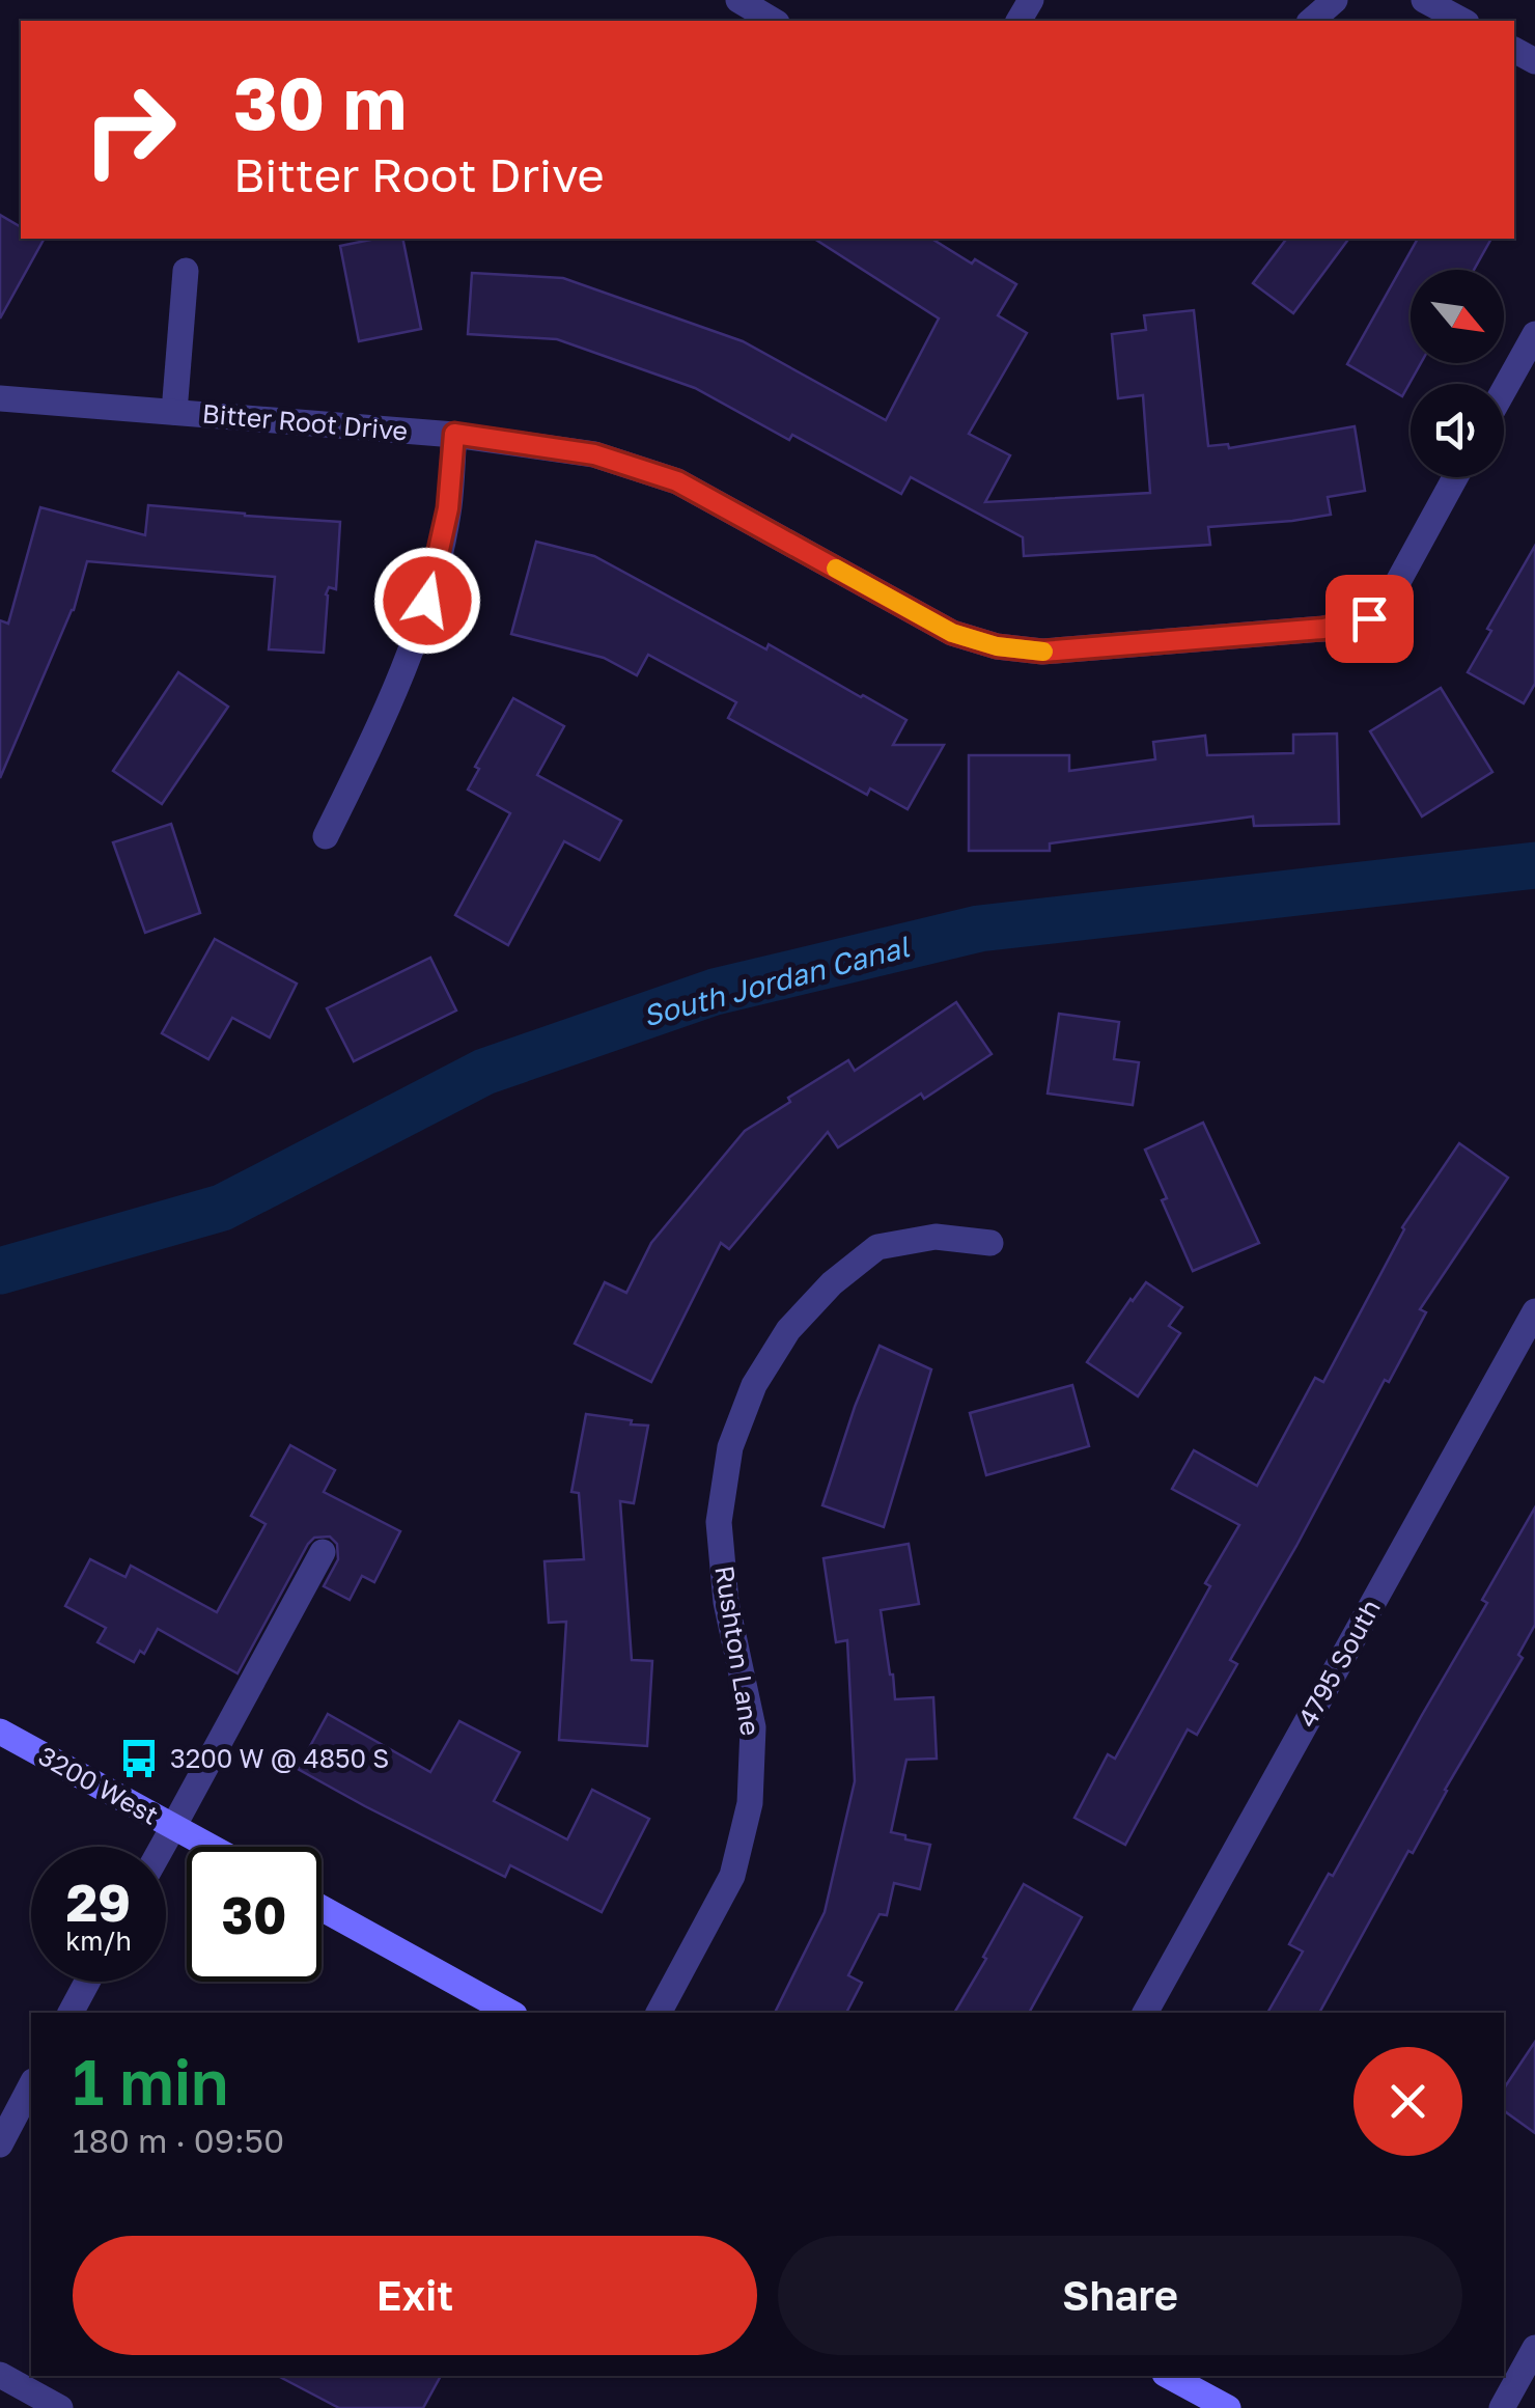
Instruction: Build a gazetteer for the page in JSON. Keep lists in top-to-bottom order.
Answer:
{
  "streets": {
    "street": [
      "Bitter Root Drive",
      "Rushton Lane",
      "4795 South",
      "3200 West"
    ]
  },
  "water": ["South Jordan Canal"],
  "places": {
    "bus stop": ["3200 W @ 4850 S"]
  },
  "north": "bottom right",
  "page": {
    "turn": ["30 m", "Bitter Root Drive"],
    "speed": "29 km/h",
    "limit": "30",
    "heading": ["1 min", "180 m · 09:50"],
    "buttons": ["Exit", "Share"]
  }
}
